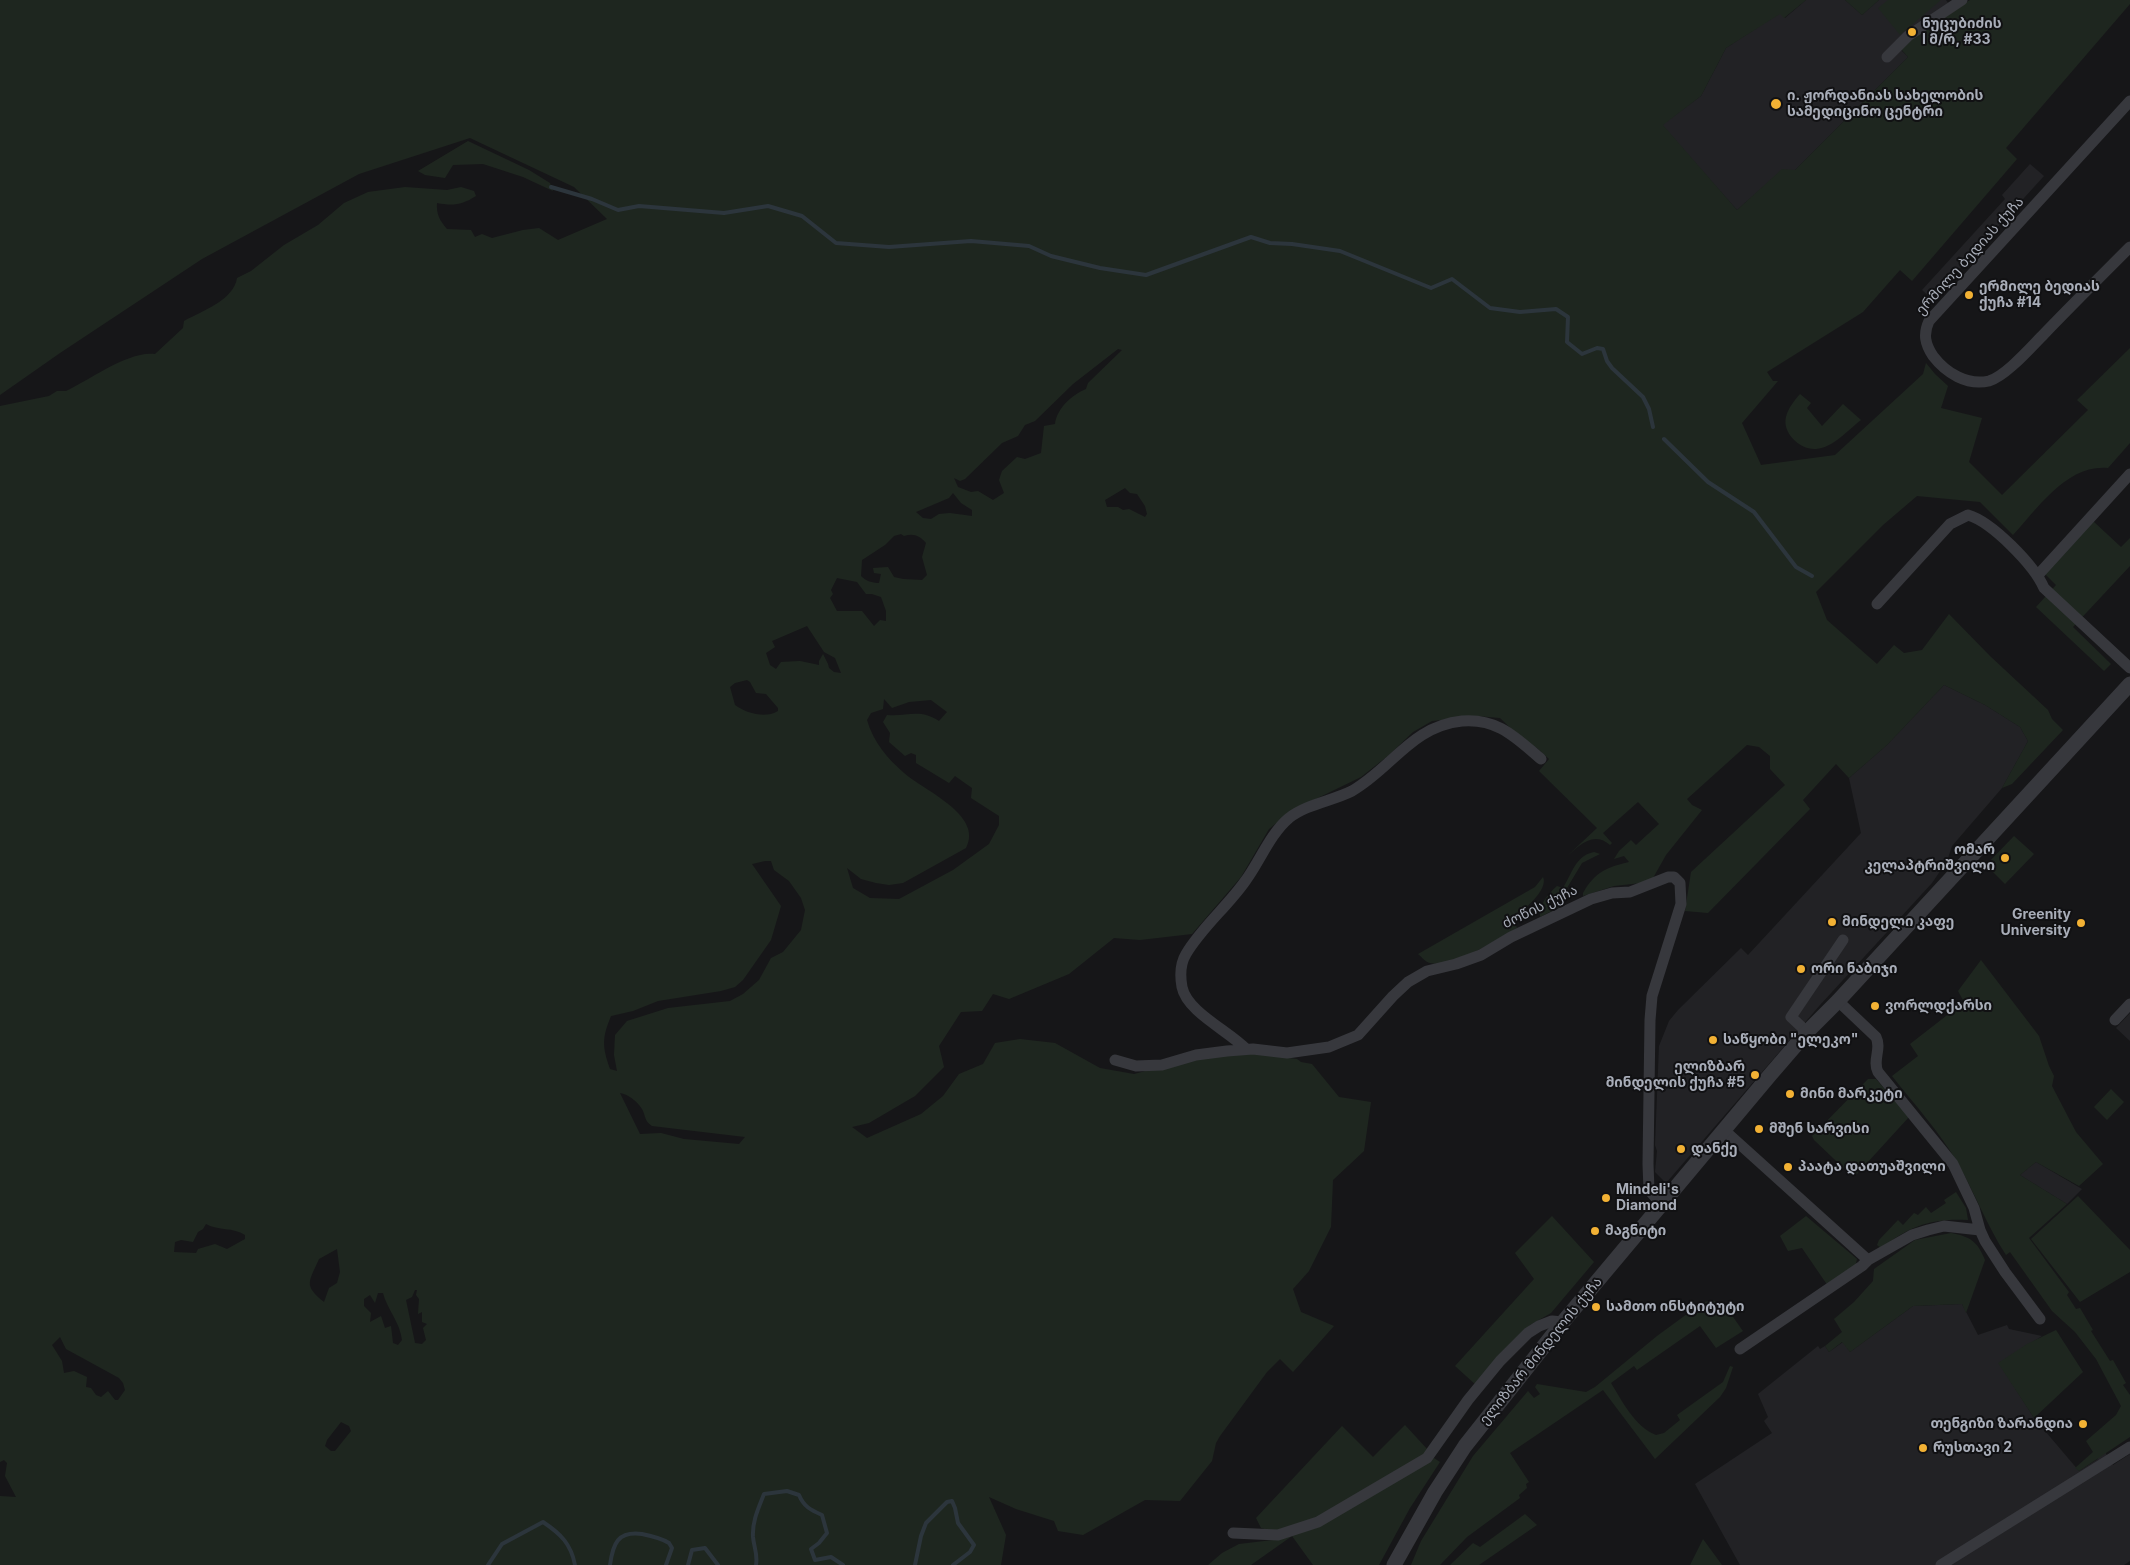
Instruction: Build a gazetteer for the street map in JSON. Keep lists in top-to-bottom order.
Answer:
{
  "streets": {
    "street": ["ერმილე ბედიას ქუჩა", "ძოწის ქუჩა", "ელიზბარ მინდელის ქუჩა"]
  },
  "crossings": [
    ["ძოწის ქუჩა", "ელიზბარ მინდელის ქუჩა"]
  ],
  "places": [
    "ნუცუბიძის I მ/რ, #33",
    "ი. ჟორდანიას სახელობის სამედიცინო ცენტრი",
    "ერმილე ბედიას ქუჩა #14",
    "ომარ კელაპტრიშვილი",
    "მინდელი კაფე",
    "Greenity University",
    "ორი ნაბიჯი",
    "ვორლდქარსი",
    "საწყობი \"ელეკო\"",
    "ელიზბარ მინდელის ქუჩა #5",
    "მინი მარკეტი",
    "მშენ სარვისი",
    "დანქე",
    "პაატა დათუაშვილი",
    "Mindeli's Diamond",
    "მაგნიტი",
    "სამთო ინსტიტუტი",
    "თენგიზი ზარანდია",
    "რუსთავი 2"
  ]
}
